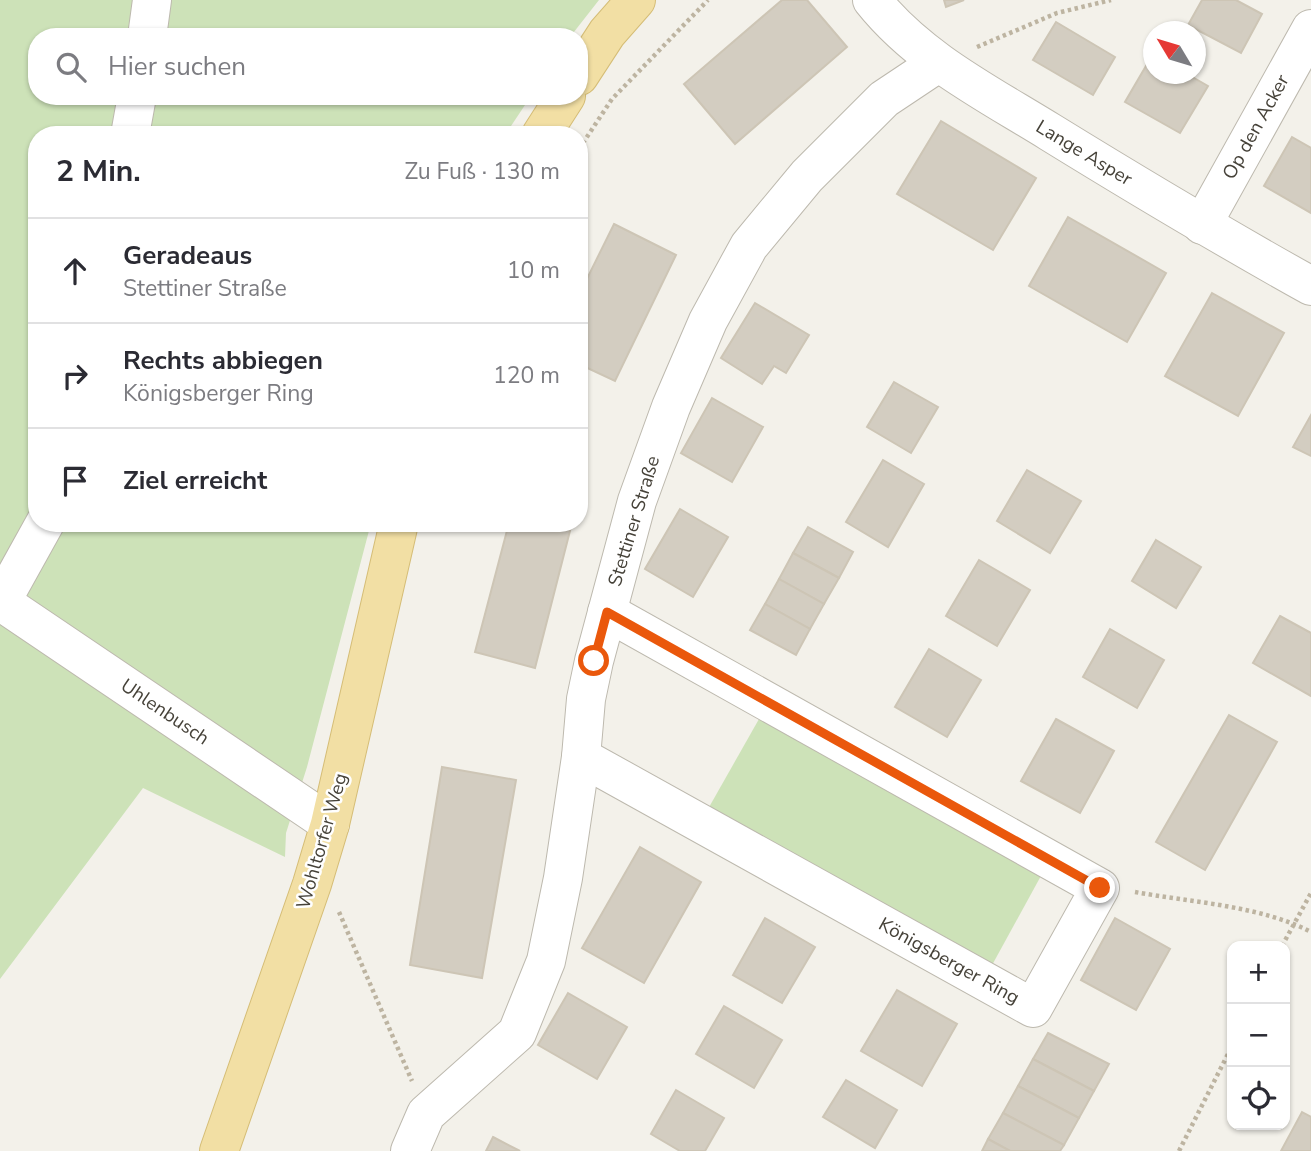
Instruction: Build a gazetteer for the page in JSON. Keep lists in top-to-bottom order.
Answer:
{
  "streets": {
    "main road": ["Wohltorfer Weg"],
    "street": [
      "Op den Acker",
      "Lange Asper",
      "Stettiner Straße",
      "Uhlenbusch",
      "Königsberger Ring"
    ]
  },
  "crossings": [
    ["Op den Acker", "Lange Asper"],
    ["Lange Asper", "Stettiner Straße"],
    ["Stettiner Straße", "Königsberger Ring"],
    ["Uhlenbusch", "Wohltorfer Weg"]
  ],
  "north": "top left",
  "page": {
    "search": "Hier suchen",
    "heading": ["2 Min.", "Zu Fuß · 130 m"],
    "list": [
      ["Geradeaus", "Stettiner Straße", "10 m"],
      ["Rechts abbiegen", "Königsberger Ring", "120 m"],
      "Ziel erreicht"
    ],
    "map_buttons": ["+", "−"]
  }
}
